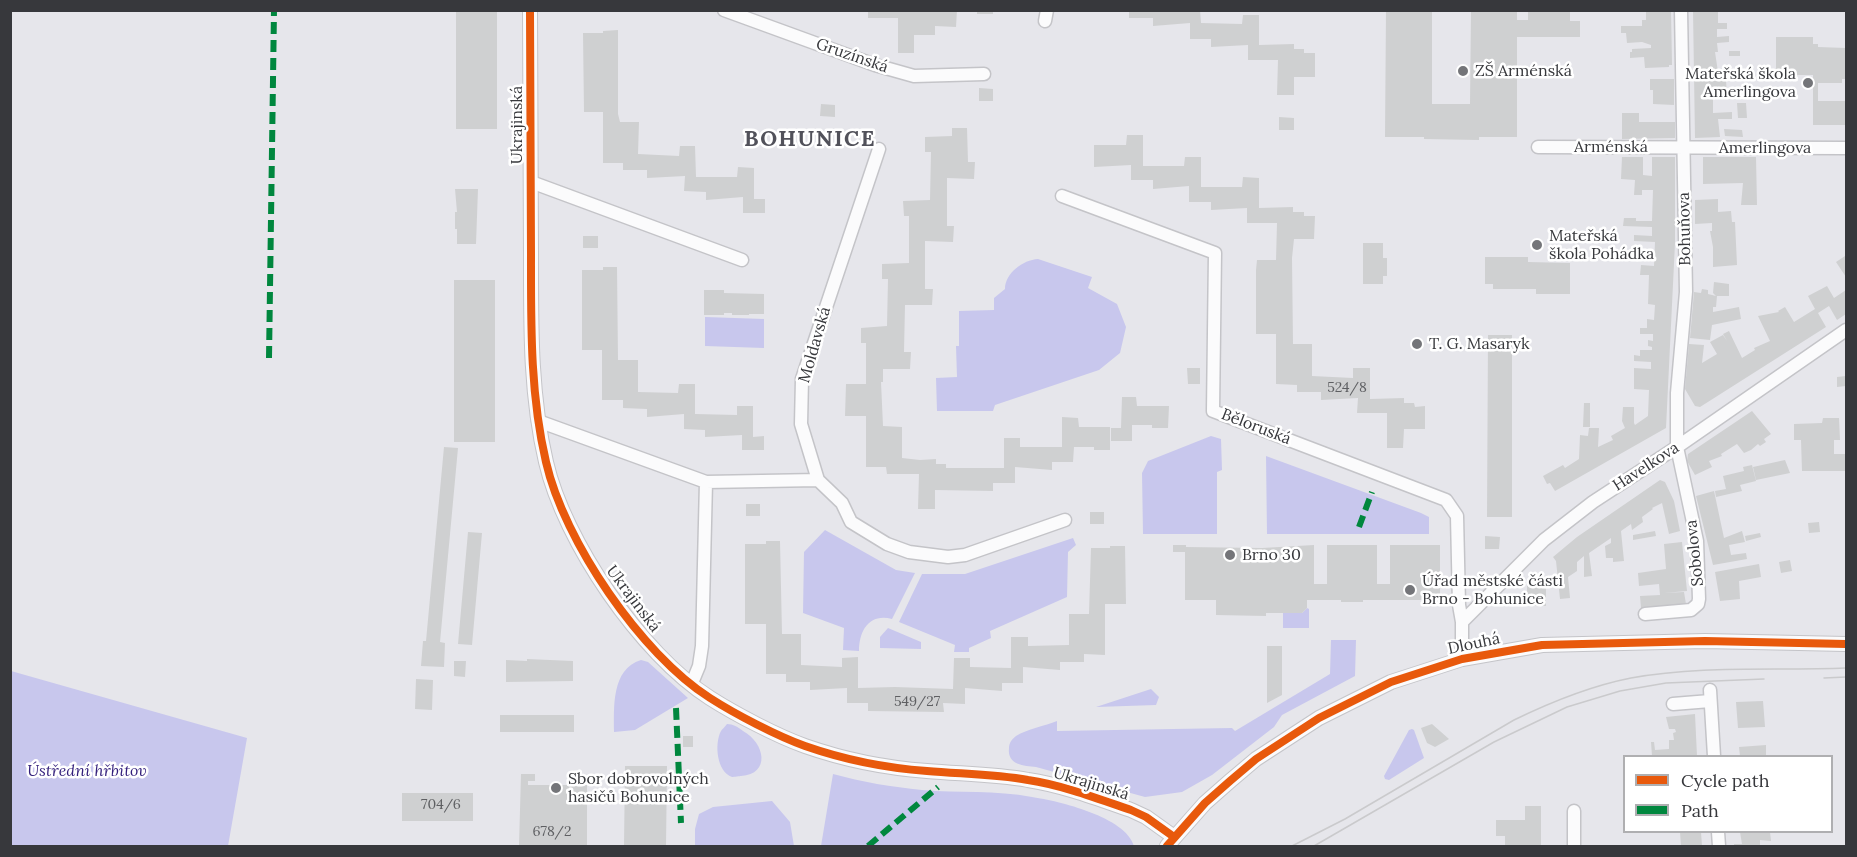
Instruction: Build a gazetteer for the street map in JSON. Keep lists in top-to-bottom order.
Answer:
{
  "streets": {
    "street": [
      "Gruzínská",
      "Ukrajinská",
      "Arménská",
      "Amerlingova",
      "Bohuňova",
      "Moldavská",
      "Běloruská",
      "Havelkova",
      "Sobolova",
      "Dlouhá"
    ]
  },
  "crossings": [
    ["Ukrajinská", "Dlouhá"],
    ["Arménská", "Amerlingova"],
    ["Arménská", "Bohuňova"],
    ["Amerlingova", "Bohuňova"],
    ["Bohuňova", "Havelkova"],
    ["Bohuňova", "Sobolova"],
    ["Běloruská", "Havelkova"],
    ["Běloruská", "Dlouhá"],
    ["Havelkova", "Sobolova"]
  ],
  "districts": ["BOHUNICE"],
  "parks": ["Ústřední hřbitov"],
  "places": [
    "ZŠ Arménská",
    "Mateřská škola Amerlingova",
    "Mateřská škola Pohádka",
    "T. G. Masaryk",
    "Brno 30",
    "Úřad městské části Brno - Bohunice",
    "Sbor dobrovolných hasičů Bohunice"
  ],
  "house_numbers": [
    "524/8",
    "549/27",
    "704/6",
    "678/2"
  ],
  "legend": ["Cycle path", "Path"]
}
